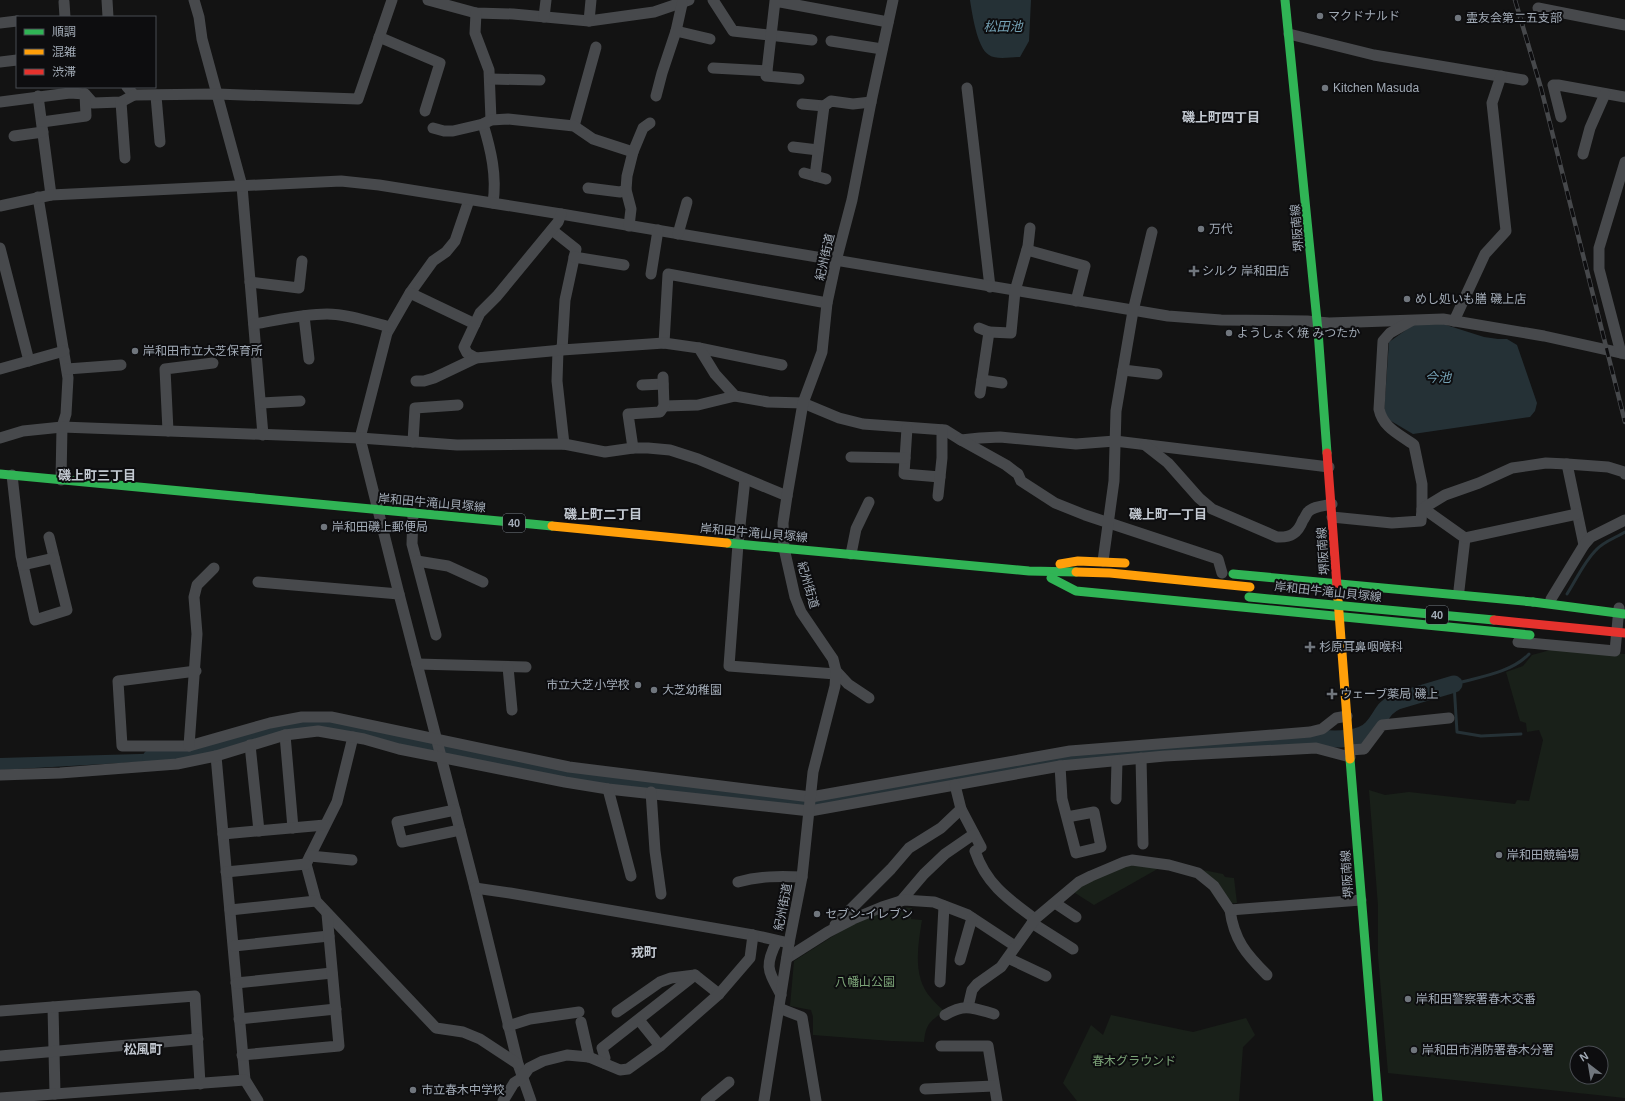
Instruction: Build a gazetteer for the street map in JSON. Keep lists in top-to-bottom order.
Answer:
{
  "streets": {
    "main road": ["堺阪南線", "岸和田牛滝山貝塚線", "40"],
    "street": ["紀州街道"]
  },
  "crossings": [
    ["紀州街道", "岸和田牛滝山貝塚線"]
  ],
  "districts": [
    "磯上町四丁目",
    "磯上町三丁目",
    "磯上町二丁目",
    "磯上町一丁目",
    "戎町",
    "松風町"
  ],
  "water": ["松田池", "今池"],
  "parks": ["八幡山公園", "春木グラウンド"],
  "places": {
    "other": [
      "マクドナルド",
      "霊友会第二五支部",
      "Kitchen Masuda",
      "万代",
      "めし処いも膳 磯上店",
      "ようしょく焼 みつたか",
      "岸和田市立大芝保育所",
      "岸和田磯上郵便局",
      "市立大芝小学校",
      "大芝幼稚園",
      "岸和田競輪場",
      "セブン-イレブン",
      "岸和田警察署春木交番",
      "岸和田市消防署春木分署",
      "市立春木中学校"
    ],
    "health": ["シルク 岸和田店", "杉原耳鼻咽喉科", "ウェーブ薬局 磯上"]
  },
  "legend": ["順調", "混雑", "渋滞"],
  "north": "top left"
}
